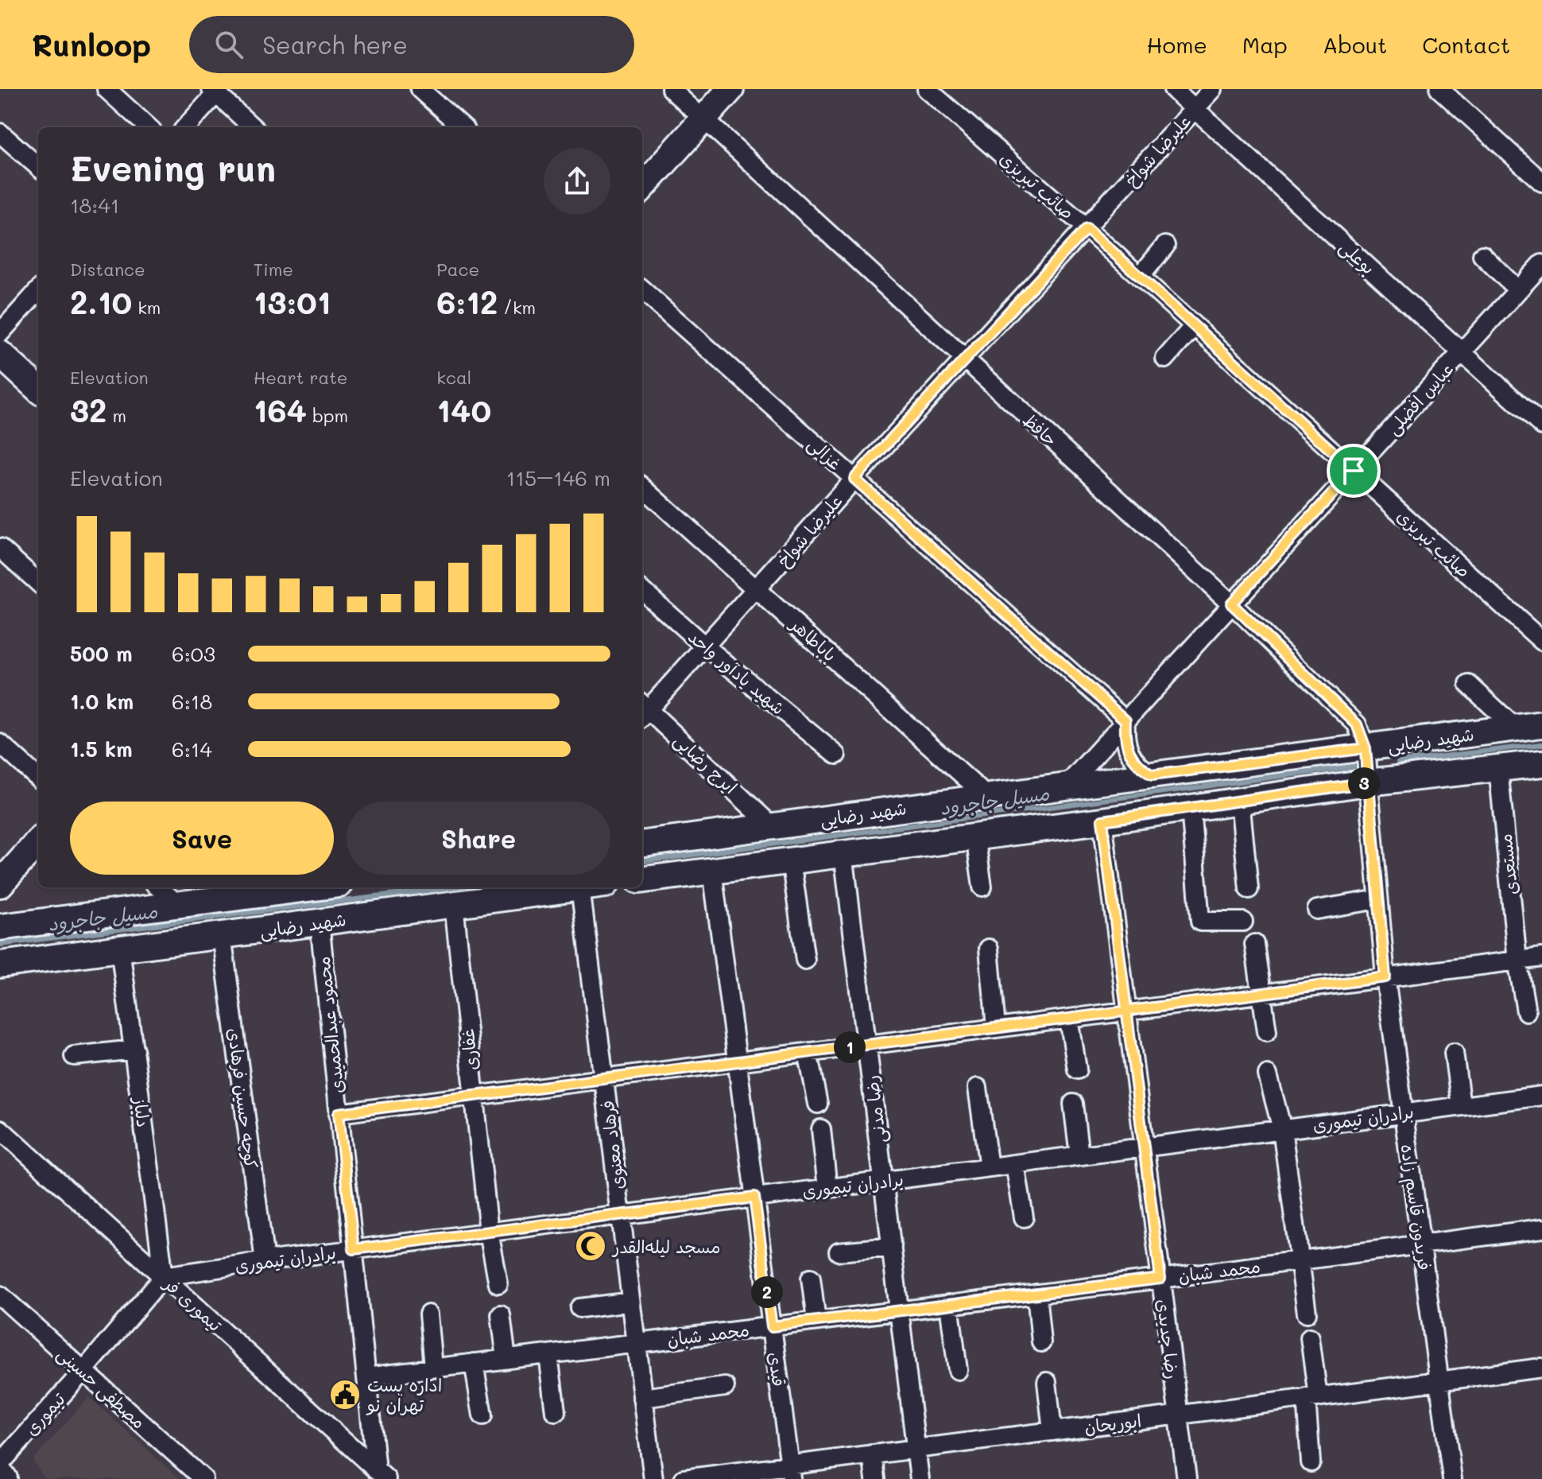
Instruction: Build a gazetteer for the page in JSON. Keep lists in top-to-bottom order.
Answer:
{
  "streets": {
    "main road": ["شهید رضایی"],
    "street": [
      "علیرضا شواخ",
      "صائب تبریزی",
      "بوعلی",
      "عباس افضلی",
      "حافظ",
      "غزالی",
      "باباطاهر",
      "شهید یادآور واحد",
      "ایرج رضایی",
      "مستعدی",
      "محمود عبدالحمیدی",
      "غفاری",
      "کوچه حسین فرهادی",
      "رضا مدنی",
      "دلباز",
      "برادران تیموری",
      "فرهاد معنوی",
      "فریدون قاسم زاده",
      "محمد شبان",
      "تیموری فر",
      "رضا جدیدی",
      "قیدی",
      "مصطفی حسینی",
      "تیموری",
      "ابوریحان"
    ]
  },
  "crossings": [
    ["علیرضا شواخ", "صائب تبریزی"],
    ["علیرضا شواخ", "بوعلی"],
    ["علیرضا شواخ", "حافظ"],
    ["علیرضا شواخ", "غزالی"],
    ["علیرضا شواخ", "باباطاهر"],
    ["علیرضا شواخ", "شهید یادآور واحد"],
    ["علیرضا شواخ", "ایرج رضایی"],
    ["صائب تبریزی", "عباس افضلی"],
    ["بوعلی", "عباس افضلی"],
    ["عباس افضلی", "حافظ"],
    ["عباس افضلی", "غزالی"],
    ["عباس افضلی", "شهید رضایی"],
    ["حافظ", "شهید رضایی"],
    ["حافظ", "فریدون قاسم زاده"],
    ["باباطاهر", "شهید رضایی"],
    ["شهید رضایی", "ایرج رضایی"],
    ["شهید رضایی", "مستعدی"],
    ["شهید رضایی", "محمود عبدالحمیدی"],
    ["شهید رضایی", "غفاری"],
    ["شهید رضایی", "کوچه حسین فرهادی"],
    ["شهید رضایی", "رضا مدنی"],
    ["شهید رضایی", "دلباز"],
    ["شهید رضایی", "فرهاد معنوی"],
    ["شهید رضایی", "فریدون قاسم زاده"],
    ["شهید رضایی", "رضا جدیدی"],
    ["شهید رضایی", "قیدی"],
    ["محمود عبدالحمیدی", "برادران تیموری"],
    ["محمود عبدالحمیدی", "محمد شبان"],
    ["محمود عبدالحمیدی", "تیموری فر"],
    ["غفاری", "برادران تیموری"],
    ["کوچه حسین فرهادی", "برادران تیموری"],
    ["رضا مدنی", "برادران تیموری"],
    ["رضا مدنی", "محمد شبان"],
    ["رضا مدنی", "ابوریحان"],
    ["دلباز", "برادران تیموری"],
    ["دلباز", "تیموری فر"],
    ["دلباز", "تیموری"],
    ["برادران تیموری", "فرهاد معنوی"],
    ["برادران تیموری", "فریدون قاسم زاده"],
    ["برادران تیموری", "تیموری فر"],
    ["برادران تیموری", "رضا جدیدی"],
    ["برادران تیموری", "قیدی"],
    ["برادران تیموری", "تیموری"],
    ["فرهاد معنوی", "محمد شبان"],
    ["فریدون قاسم زاده", "محمد شبان"],
    ["فریدون قاسم زاده", "ابوریحان"],
    ["محمد شبان", "رضا جدیدی"],
    ["محمد شبان", "قیدی"],
    ["تیموری فر", "تیموری"],
    ["رضا جدیدی", "ابوریحان"],
    ["قیدی", "ابوریحان"],
    ["مصطفی حسینی", "تیموری"]
  ],
  "water": ["مسیل جاجرود"],
  "places": {
    "mosque": ["مسجد لیله‌القدر"],
    "public building": ["اداره پست تهران نو"]
  },
  "page": {
    "header": "Runloop",
    "search": "Search here",
    "nav": [
      "Home",
      "Map",
      "About",
      "Contact"
    ],
    "heading": ["Evening run", "18:41"],
    "stats": [
      ["Distance", "2.10 km"],
      ["Time", "13:01"],
      ["Pace", "6:12 /km"],
      ["Elevation", "32 m"],
      ["Heart rate", "164 bpm"],
      ["kcal", "140"]
    ],
    "chart": ["Elevation", "115–146 m"],
    "list": [
      {
        "name": "500 m",
        "note": "6:03"
      },
      {
        "name": "1.0 km",
        "note": "6:18"
      },
      {
        "name": "1.5 km",
        "note": "6:14"
      }
    ],
    "pins": ["3", "1", "2"],
    "buttons": ["Save", "Share"]
  }
}
